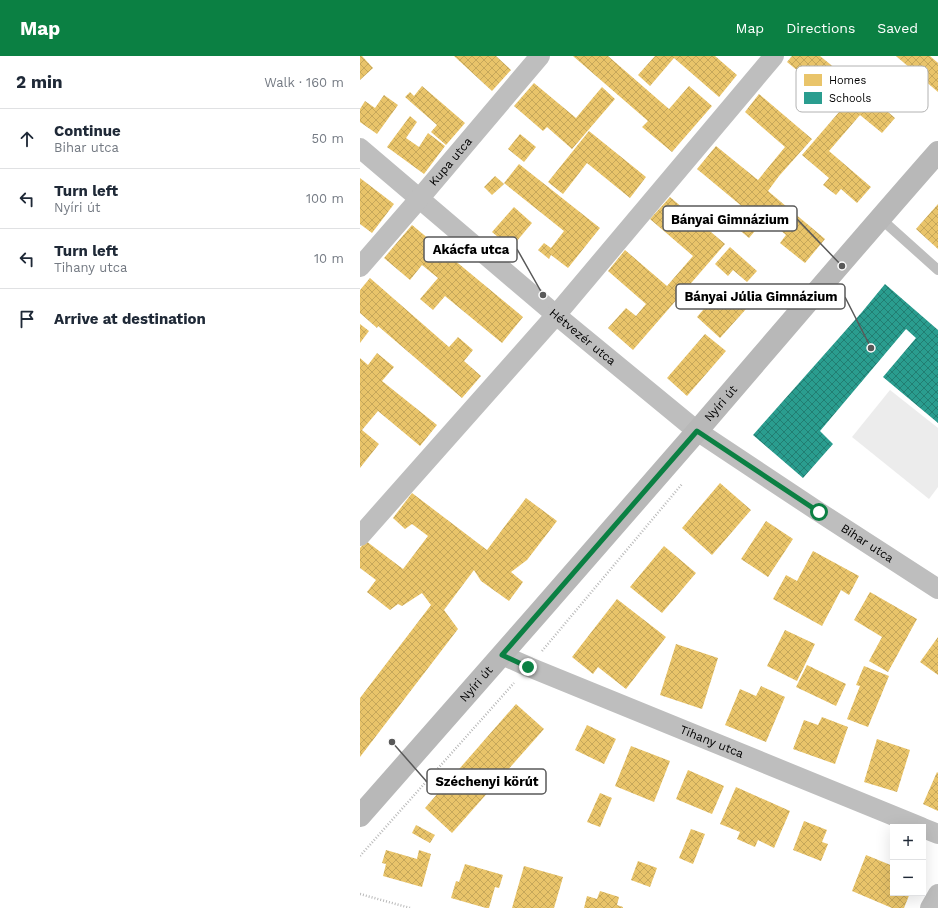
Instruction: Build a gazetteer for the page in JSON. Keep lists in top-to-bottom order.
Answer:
{
  "streets": {
    "street": [
      "Kupa utca",
      "Hétvezér utca",
      "Nyíri út",
      "Bihar utca",
      "Tihany utca"
    ]
  },
  "crossings": [
    ["Kupa utca", "Hétvezér utca"],
    ["Hétvezér utca", "Nyíri út"],
    ["Hétvezér utca", "Bihar utca"],
    ["Nyíri út", "Bihar utca"],
    ["Nyíri út", "Tihany utca"]
  ],
  "places": [
    "Bányai Gimnázium",
    "Akácfa utca",
    "Bányai Júlia Gimnázium",
    "Széchenyi körút"
  ],
  "legend": ["Homes", "Schools"],
  "page": {
    "header": "Map",
    "nav": ["Map", "Directions", "Saved"],
    "heading": ["2 min", "Walk · 160 m"],
    "list": [
      ["Continue", "Bihar utca", "50 m"],
      ["Turn left", "Nyíri út", "100 m"],
      ["Turn left", "Tihany utca", "10 m"],
      "Arrive at destination"
    ],
    "map_buttons": ["+", "−"]
  }
}
